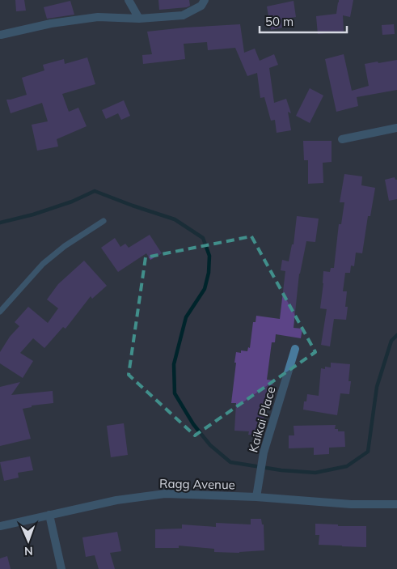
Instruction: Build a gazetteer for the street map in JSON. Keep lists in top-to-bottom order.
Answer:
{
  "streets": {
    "street": ["Kaikai Place", "Ragg Avenue"]
  },
  "crossings": [
    ["Kaikai Place", "Ragg Avenue"]
  ],
  "scale_bar": "50 m",
  "north": "bottom"
}
